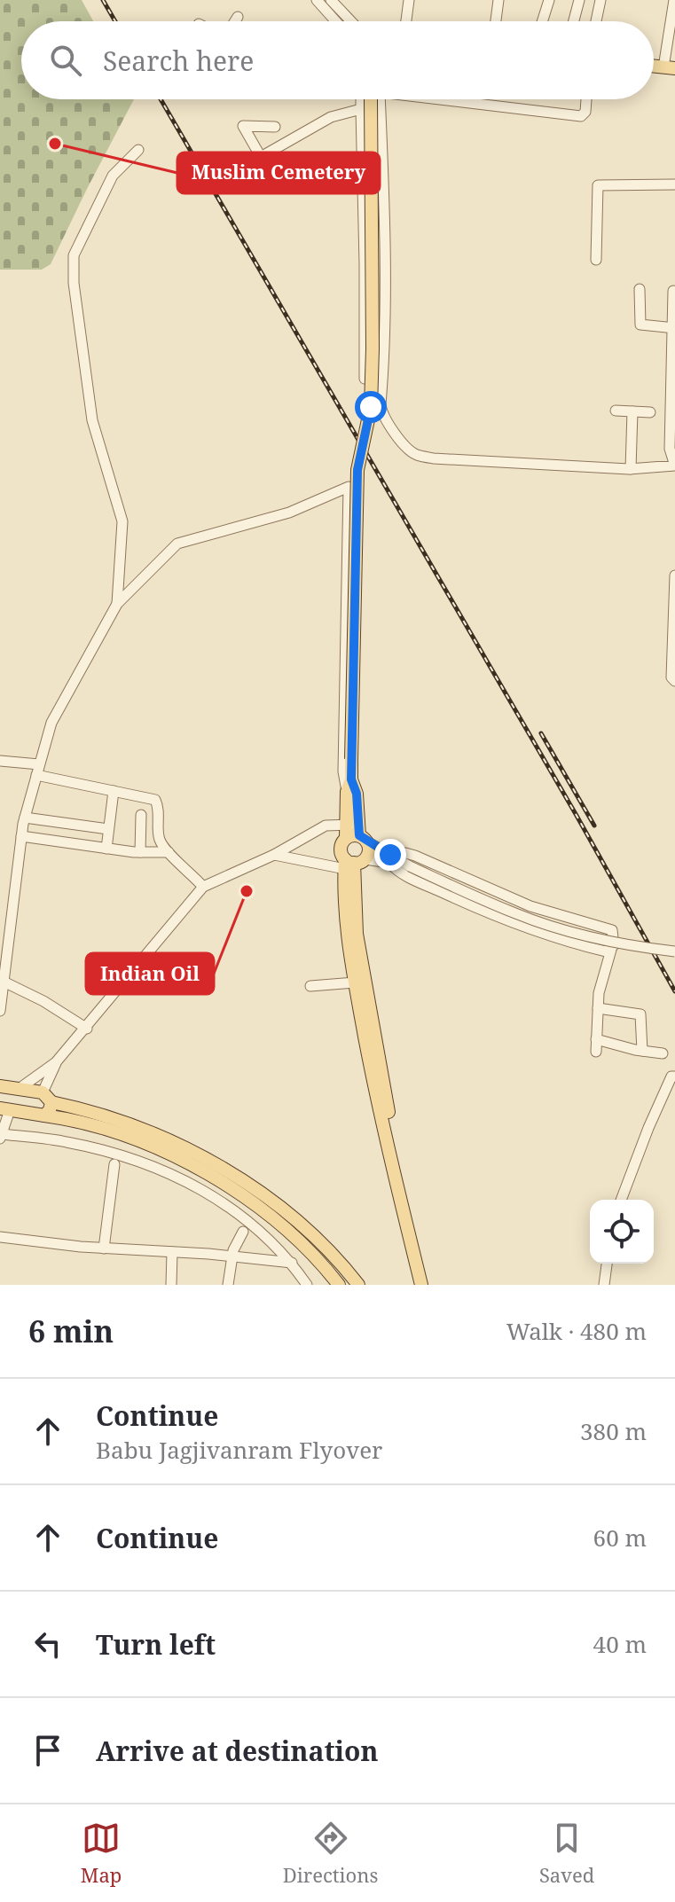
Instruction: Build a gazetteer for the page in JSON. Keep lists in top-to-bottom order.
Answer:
{
  "places": ["Muslim Cemetery", "Indian Oil"],
  "page": {
    "search": "Search here",
    "heading": ["6 min", "Walk · 480 m"],
    "list": [
      ["Continue", "Babu Jagjivanram Flyover", "380 m"],
      ["Continue", "60 m"],
      ["Turn left", "40 m"],
      "Arrive at destination"
    ],
    "nav": ["Map", "Directions", "Saved"]
  }
}
